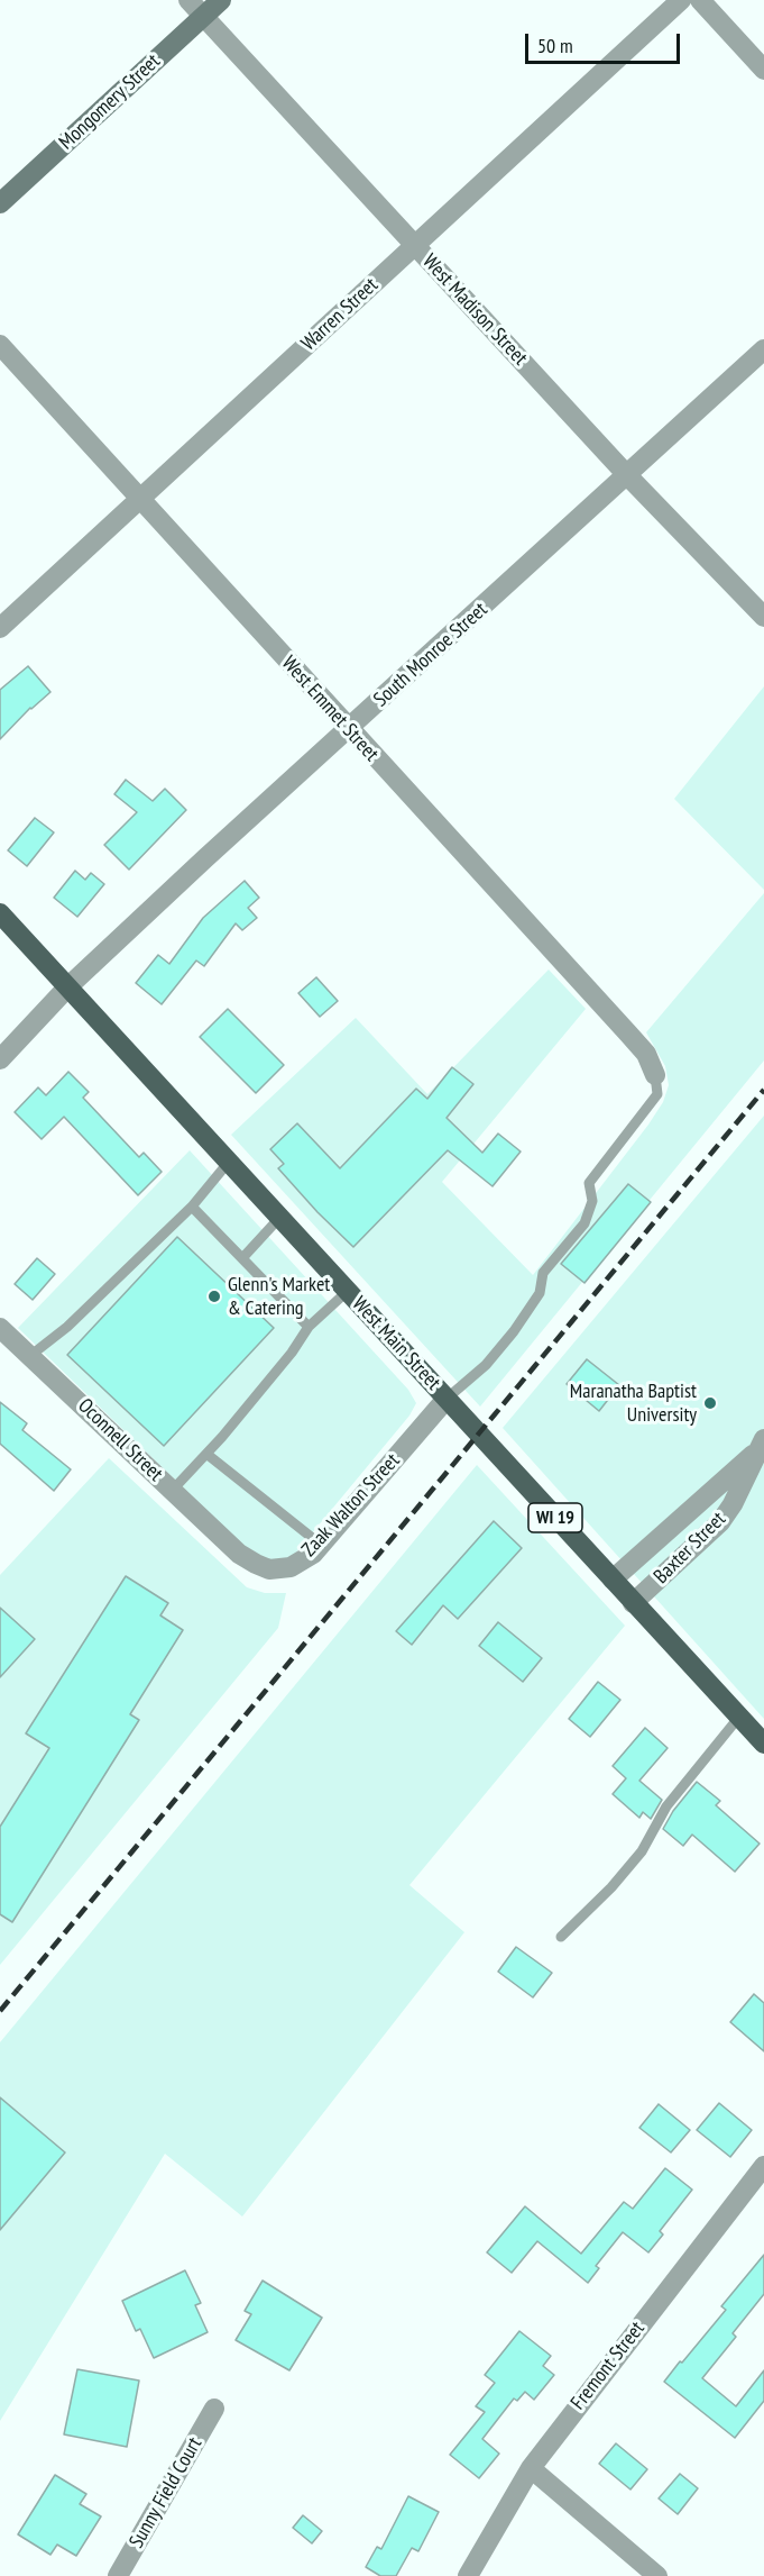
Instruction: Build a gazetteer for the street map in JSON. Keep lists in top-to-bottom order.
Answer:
{
  "streets": {
    "main road": ["Mongomery Street", "West Main Street", "WI 19"],
    "street": [
      "West Madison Street",
      "Warren Street",
      "South Monroe Street",
      "West Emmet Street",
      "Oconnell Street",
      "Zaak Walton Street",
      "Baxter Street",
      "Fremont Street",
      "Sunny Field Court"
    ]
  },
  "crossings": [
    ["Mongomery Street", "West Madison Street"],
    ["West Madison Street", "Warren Street"],
    ["West Madison Street", "South Monroe Street"],
    ["Warren Street", "West Emmet Street"],
    ["South Monroe Street", "West Emmet Street"],
    ["South Monroe Street", "West Main Street"],
    ["West Main Street", "Zaak Walton Street"],
    ["West Main Street", "Baxter Street"],
    ["Oconnell Street", "Zaak Walton Street"]
  ],
  "places": ["Glenn's Market & Catering", "Maranatha Baptist University"],
  "scale_bar": "50 m"
}
